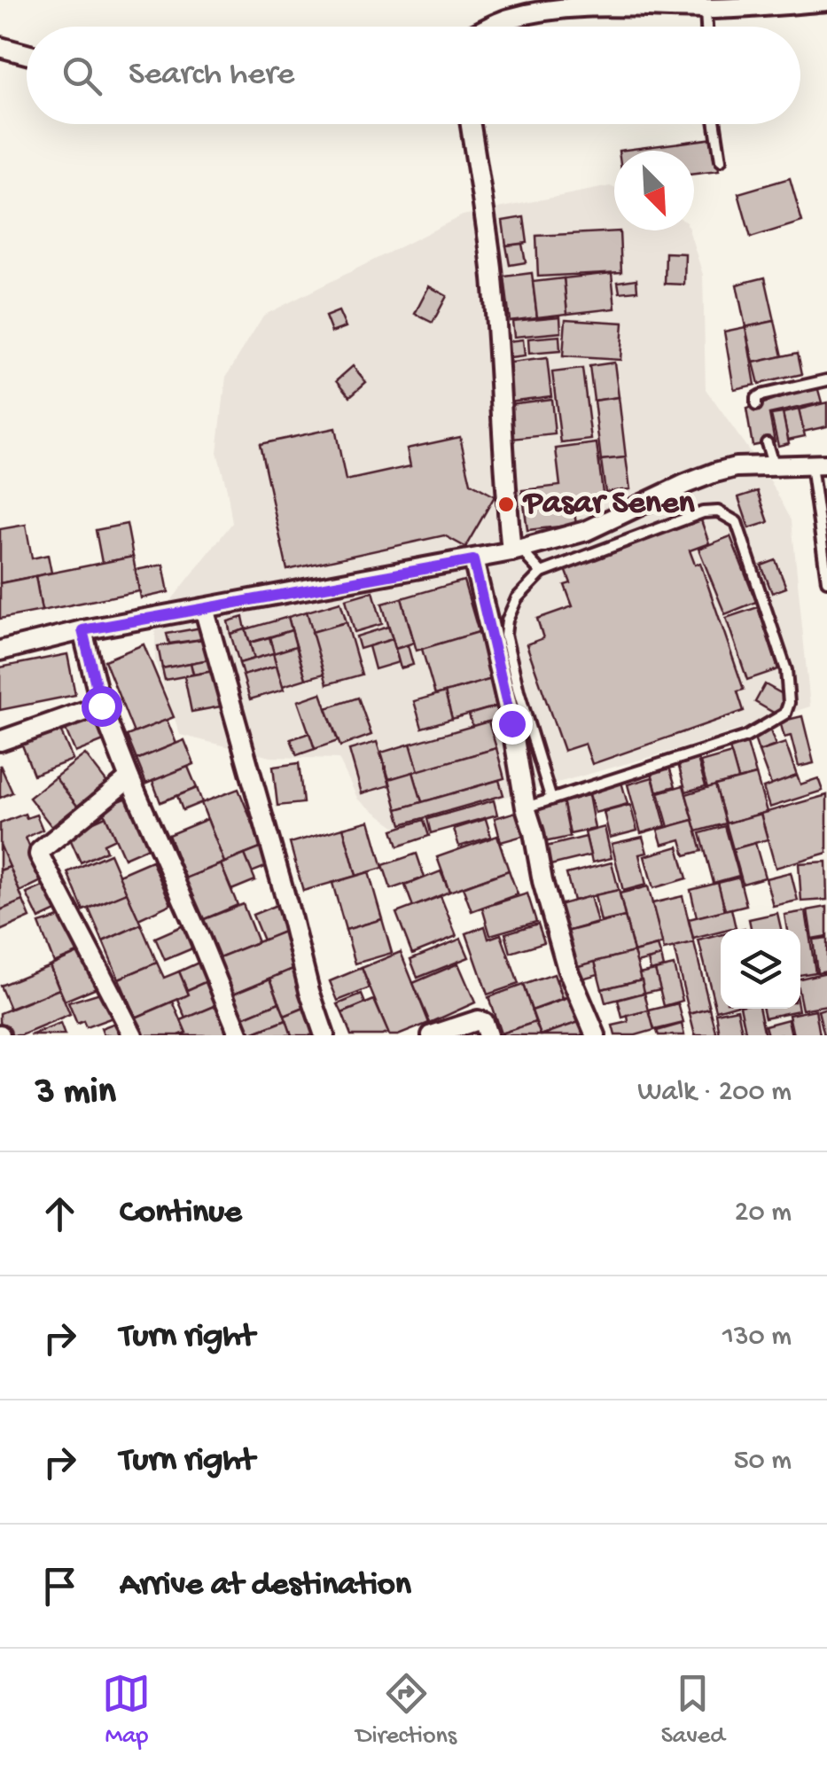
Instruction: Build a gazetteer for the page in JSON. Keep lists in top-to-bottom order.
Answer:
{
  "places": ["Pasar Senen"],
  "north": "bottom right",
  "page": {
    "search": "Search here",
    "heading": ["3 min", "Walk · 200 m"],
    "list": [
      ["Continue", "20 m"],
      ["Turn right", "130 m"],
      ["Turn right", "50 m"],
      "Arrive at destination"
    ],
    "nav": ["Map", "Directions", "Saved"]
  }
}
